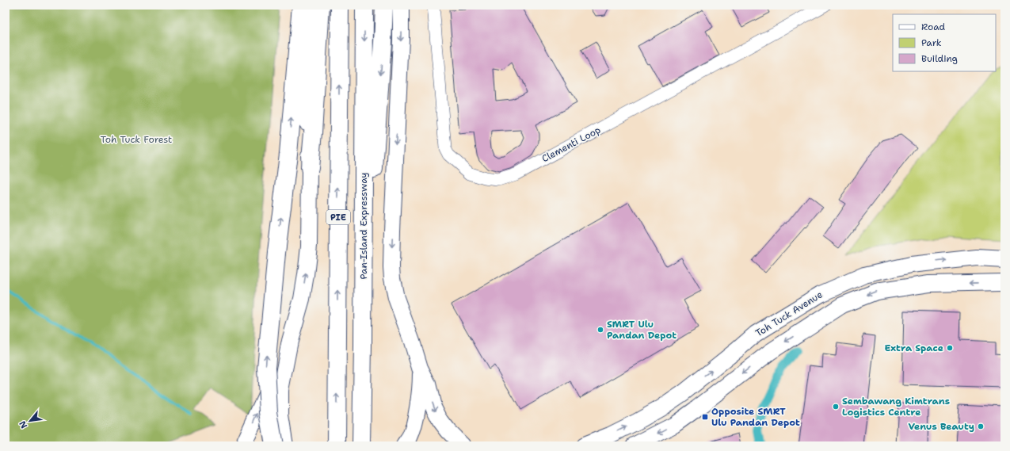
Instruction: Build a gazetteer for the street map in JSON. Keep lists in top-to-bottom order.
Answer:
{
  "streets": {
    "highway": ["PIE", "Pan-Island Expressway"],
    "main road": ["Toh Tuck Avenue"],
    "street": ["Clementi Loop"]
  },
  "parks": ["Toh Tuck Forest"],
  "places": {
    "other": [
      "SMRT Ulu Pandan Depot",
      "Extra Space",
      "Sembawang Kimtrans Logistics Centre",
      "Venus Beauty"
    ],
    "transit": ["Opposite SMRT Ulu Pandan Depot"]
  },
  "legend": ["Road", "Park", "Building"],
  "north": "bottom left"
}
